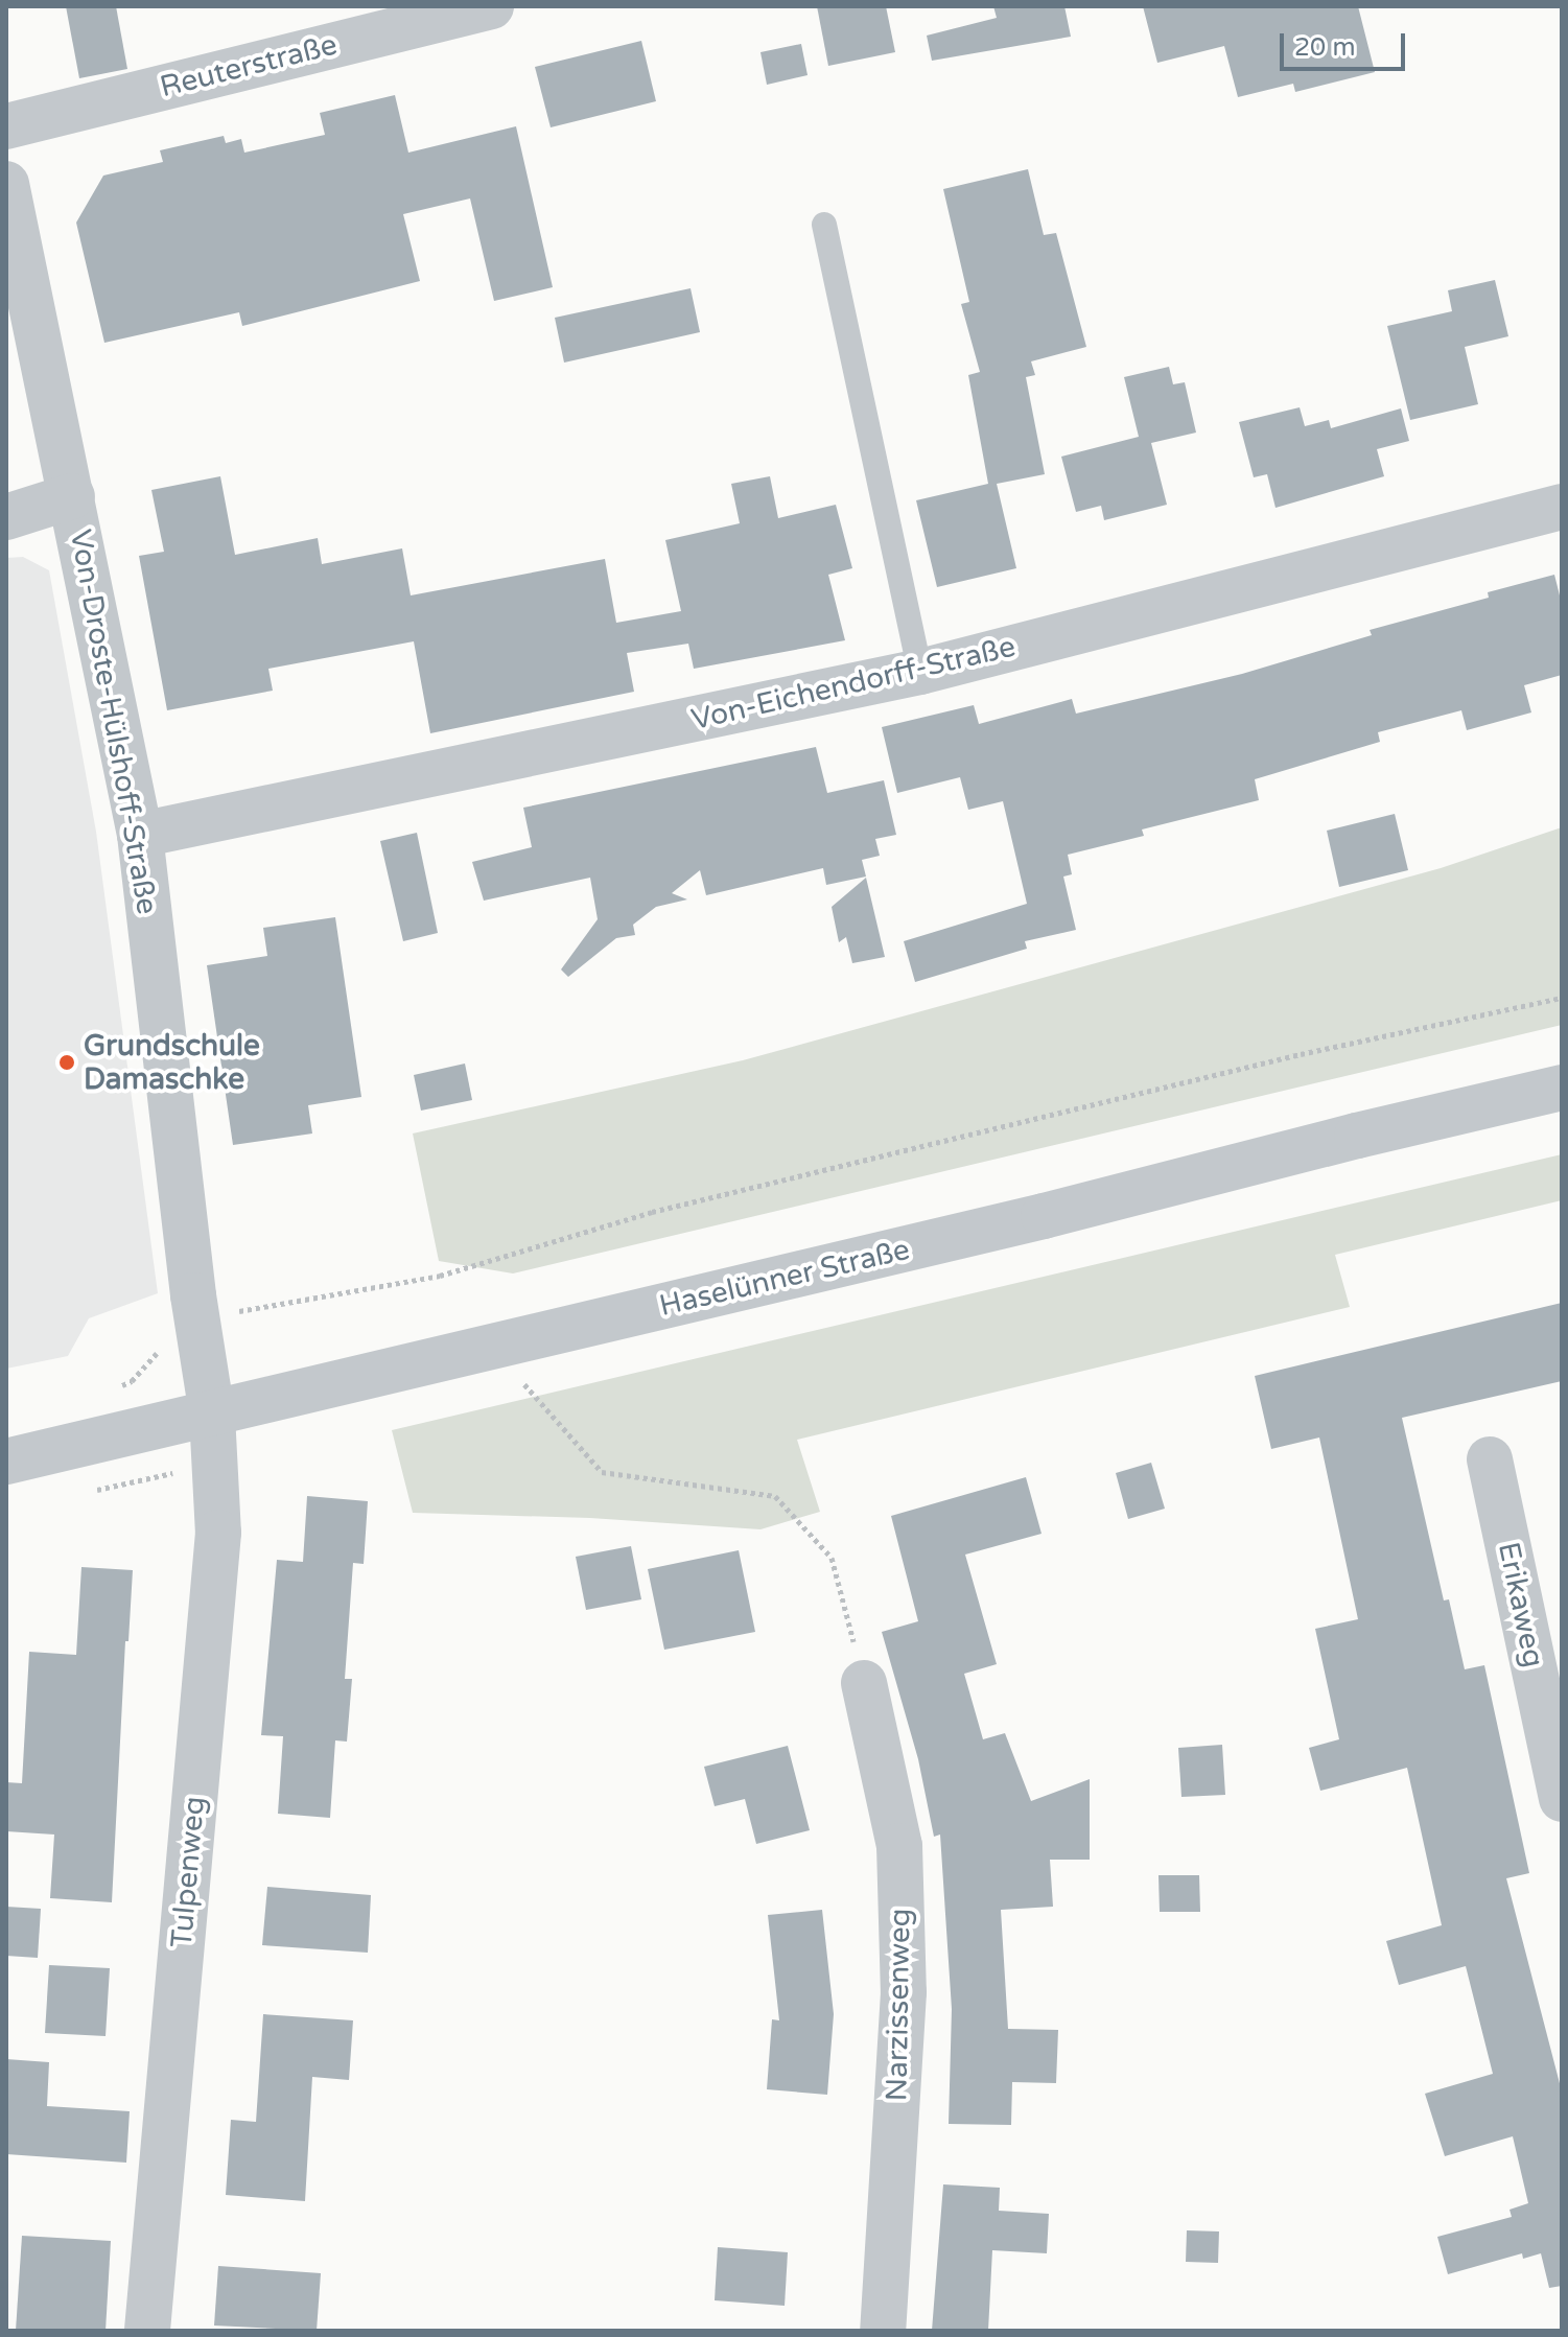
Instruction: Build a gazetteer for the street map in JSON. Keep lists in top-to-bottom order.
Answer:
{
  "streets": {
    "street": [
      "Reuterstraße",
      "Von-Eichendorff-Straße",
      "Von-Droste-Hülshoff-Straße",
      "Haselünner Straße",
      "Erikaweg",
      "Tulpenweg",
      "Narzissenweg"
    ]
  },
  "crossings": [
    ["Von-Eichendorff-Straße", "Von-Droste-Hülshoff-Straße"],
    ["Von-Droste-Hülshoff-Straße", "Haselünner Straße"],
    ["Von-Droste-Hülshoff-Straße", "Tulpenweg"],
    ["Haselünner Straße", "Tulpenweg"]
  ],
  "places": ["Grundschule Damaschke"],
  "scale_bar": "20 m"
}
